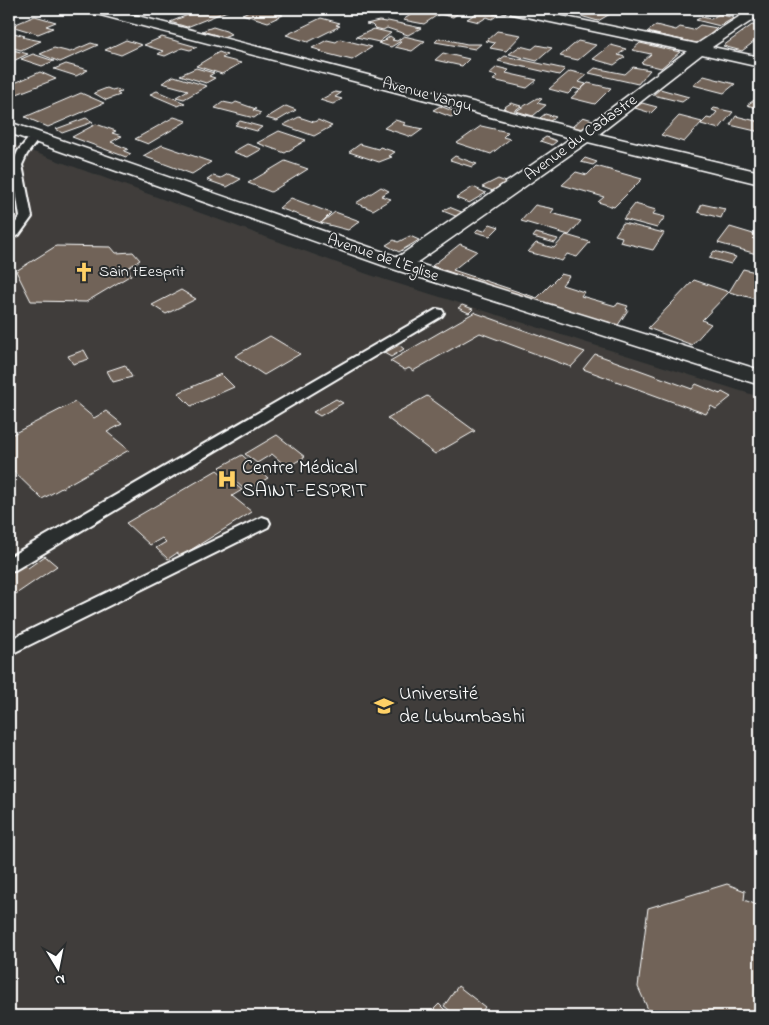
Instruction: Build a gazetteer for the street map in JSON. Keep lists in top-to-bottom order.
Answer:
{
  "streets": {
    "street": ["Avenue Vangu", "Avenue du Cadastre", "Avenue de L'Eglise"]
  },
  "crossings": [
    ["Avenue Vangu", "Avenue du Cadastre"],
    ["Avenue du Cadastre", "Avenue de L'Eglise"]
  ],
  "places": {
    "church": ["Sain tEesprit"],
    "hospital": ["Centre Médical SAINT-ESPRIT"],
    "school or university": ["Université de Lubumbashi"]
  },
  "north": "bottom"
}
